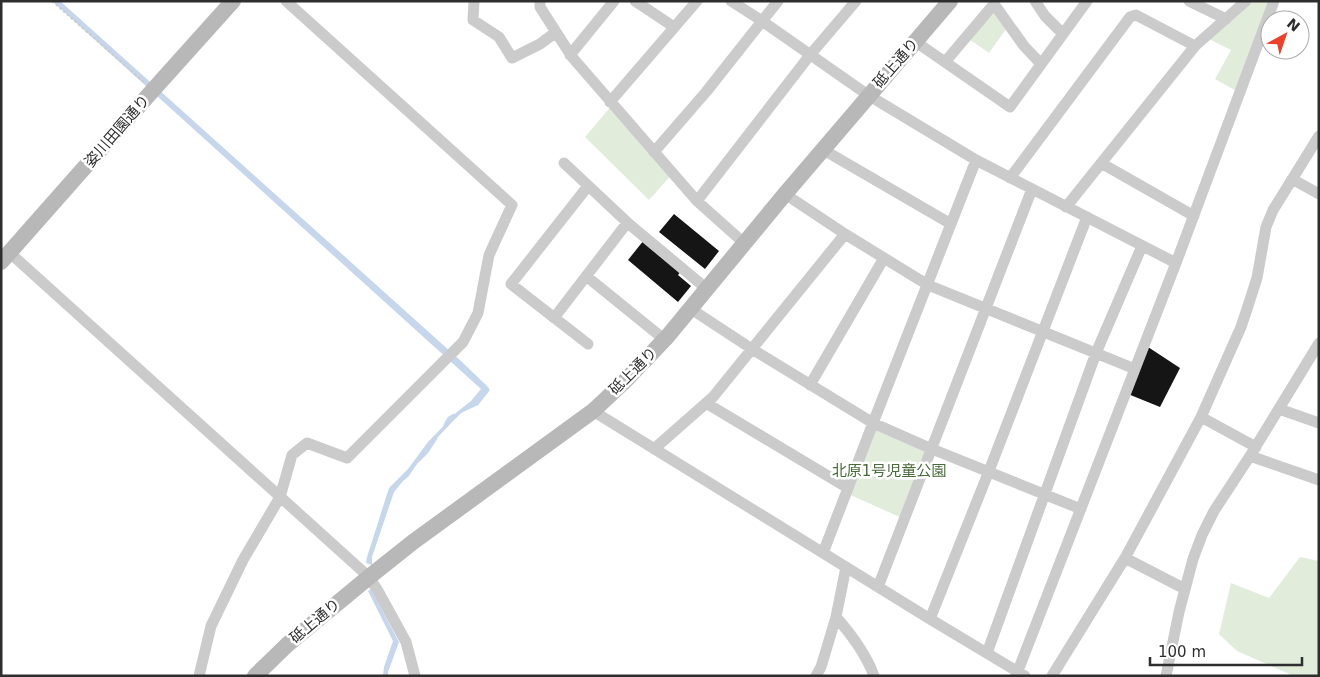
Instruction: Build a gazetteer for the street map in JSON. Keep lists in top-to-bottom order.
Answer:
{
  "streets": {
    "street": ["砥上通り", "姿川田園通り"]
  },
  "parks": ["北原1号児童公園"],
  "scale_bar": "100 m",
  "north": "top right"
}
